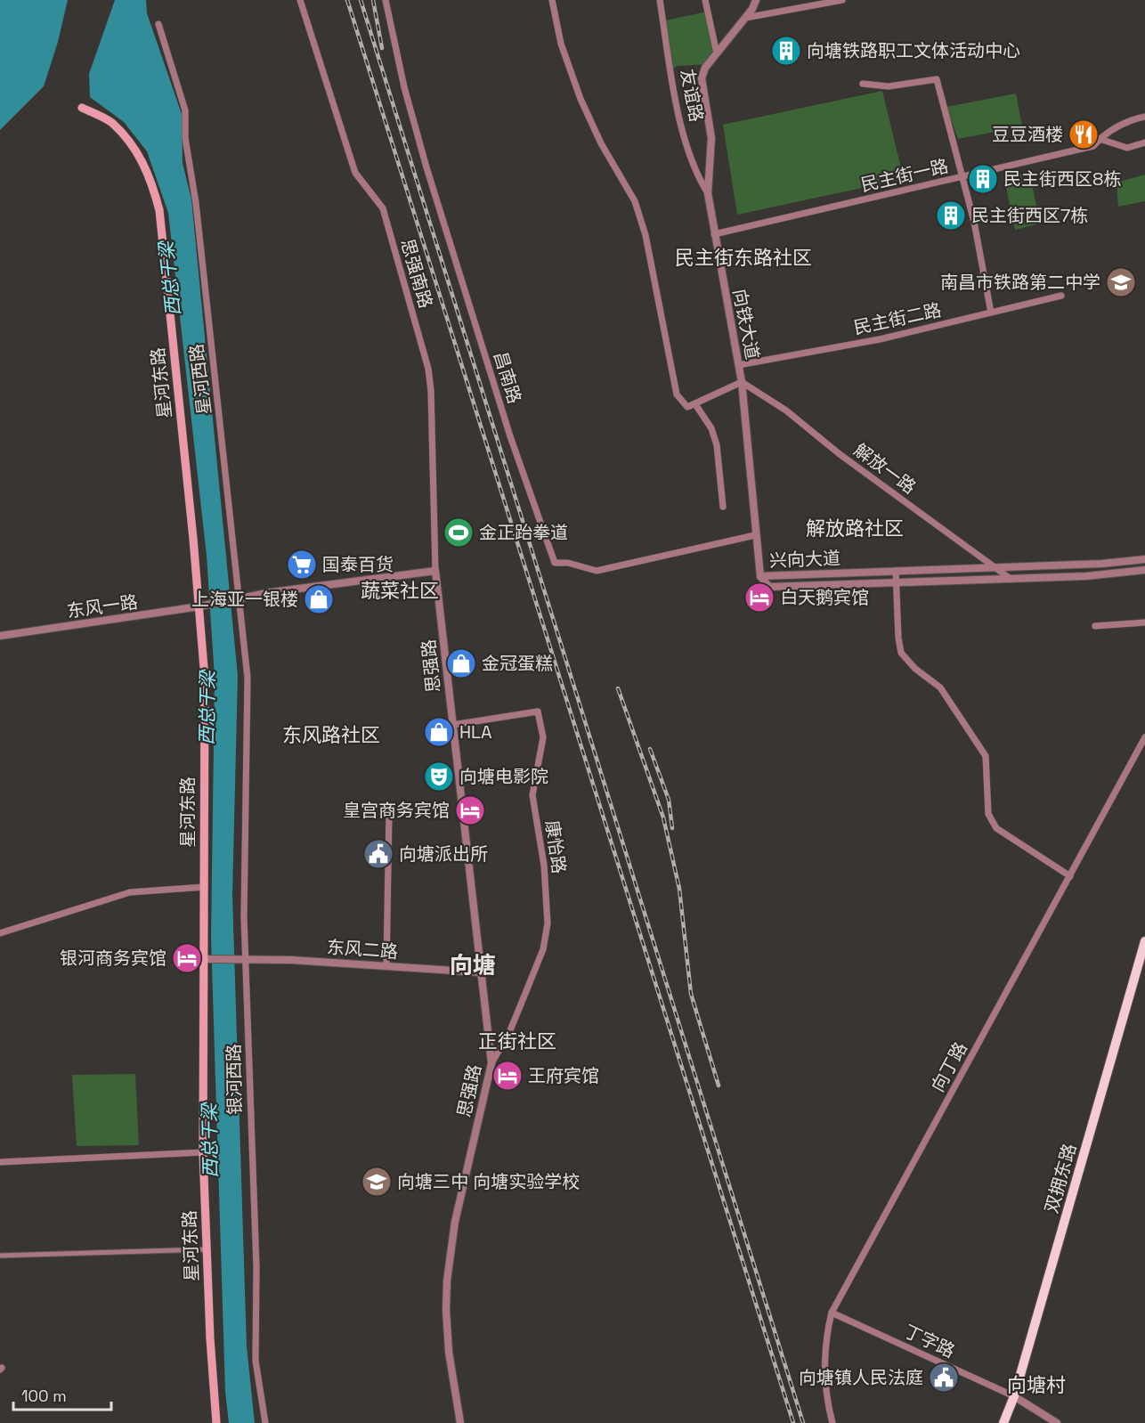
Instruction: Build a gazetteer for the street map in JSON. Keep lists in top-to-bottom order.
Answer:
{
  "streets": {
    "main road": ["星河东路", "双拥东路"],
    "street": [
      "友谊路",
      "民主街一路",
      "思强南路",
      "民主街二路",
      "向铁大道",
      "昌南路",
      "星河西路",
      "解放一路",
      "兴向大道",
      "东风一路",
      "思强路",
      "康怡路",
      "东风二路",
      "向丁路",
      "银河西路",
      "丁字路"
    ]
  },
  "crossings": [
    ["友谊路", "向铁大道"],
    ["民主街一路", "向铁大道"],
    ["思强南路", "思强路"],
    ["民主街二路", "向铁大道"],
    ["向铁大道", "昌南路"],
    ["向铁大道", "解放一路"],
    ["向铁大道", "兴向大道"],
    ["星河西路", "东风一路"],
    ["星河西路", "银河西路"],
    ["星河东路", "东风一路"],
    ["星河东路", "东风二路"],
    ["解放一路", "兴向大道"],
    ["思强路", "康怡路"],
    ["思强路", "东风二路"],
    ["东风二路", "银河西路"],
    ["向丁路", "丁字路"],
    ["双拥东路", "丁字路"]
  ],
  "districts": [
    "民主街东路社区",
    "解放路社区",
    "蔬菜社区",
    "东风路社区",
    "向塘",
    "正街社区",
    "向塘村"
  ],
  "water": ["西总干梁"],
  "places": {
    "building": ["向塘铁路职工文体活动中心", "民主街西区8栋", "民主街西区7栋"],
    "restaurant": ["豆豆酒楼"],
    "school or university": ["南昌市铁路第二中学", "向塘三中 向塘实验学校"],
    "sports": ["金正跆拳道"],
    "supermarket": ["国泰百货"],
    "hotel": [
      "白天鹅宾馆",
      "皇宫商务宾馆",
      "银河商务宾馆",
      "王府宾馆"
    ],
    "shop": ["上海亚一银楼", "金冠蛋糕", "HLA"],
    "theatre": ["向塘电影院"],
    "public building": ["向塘派出所", "向塘镇人民法庭"]
  },
  "scale_bar": "100 m"
}
